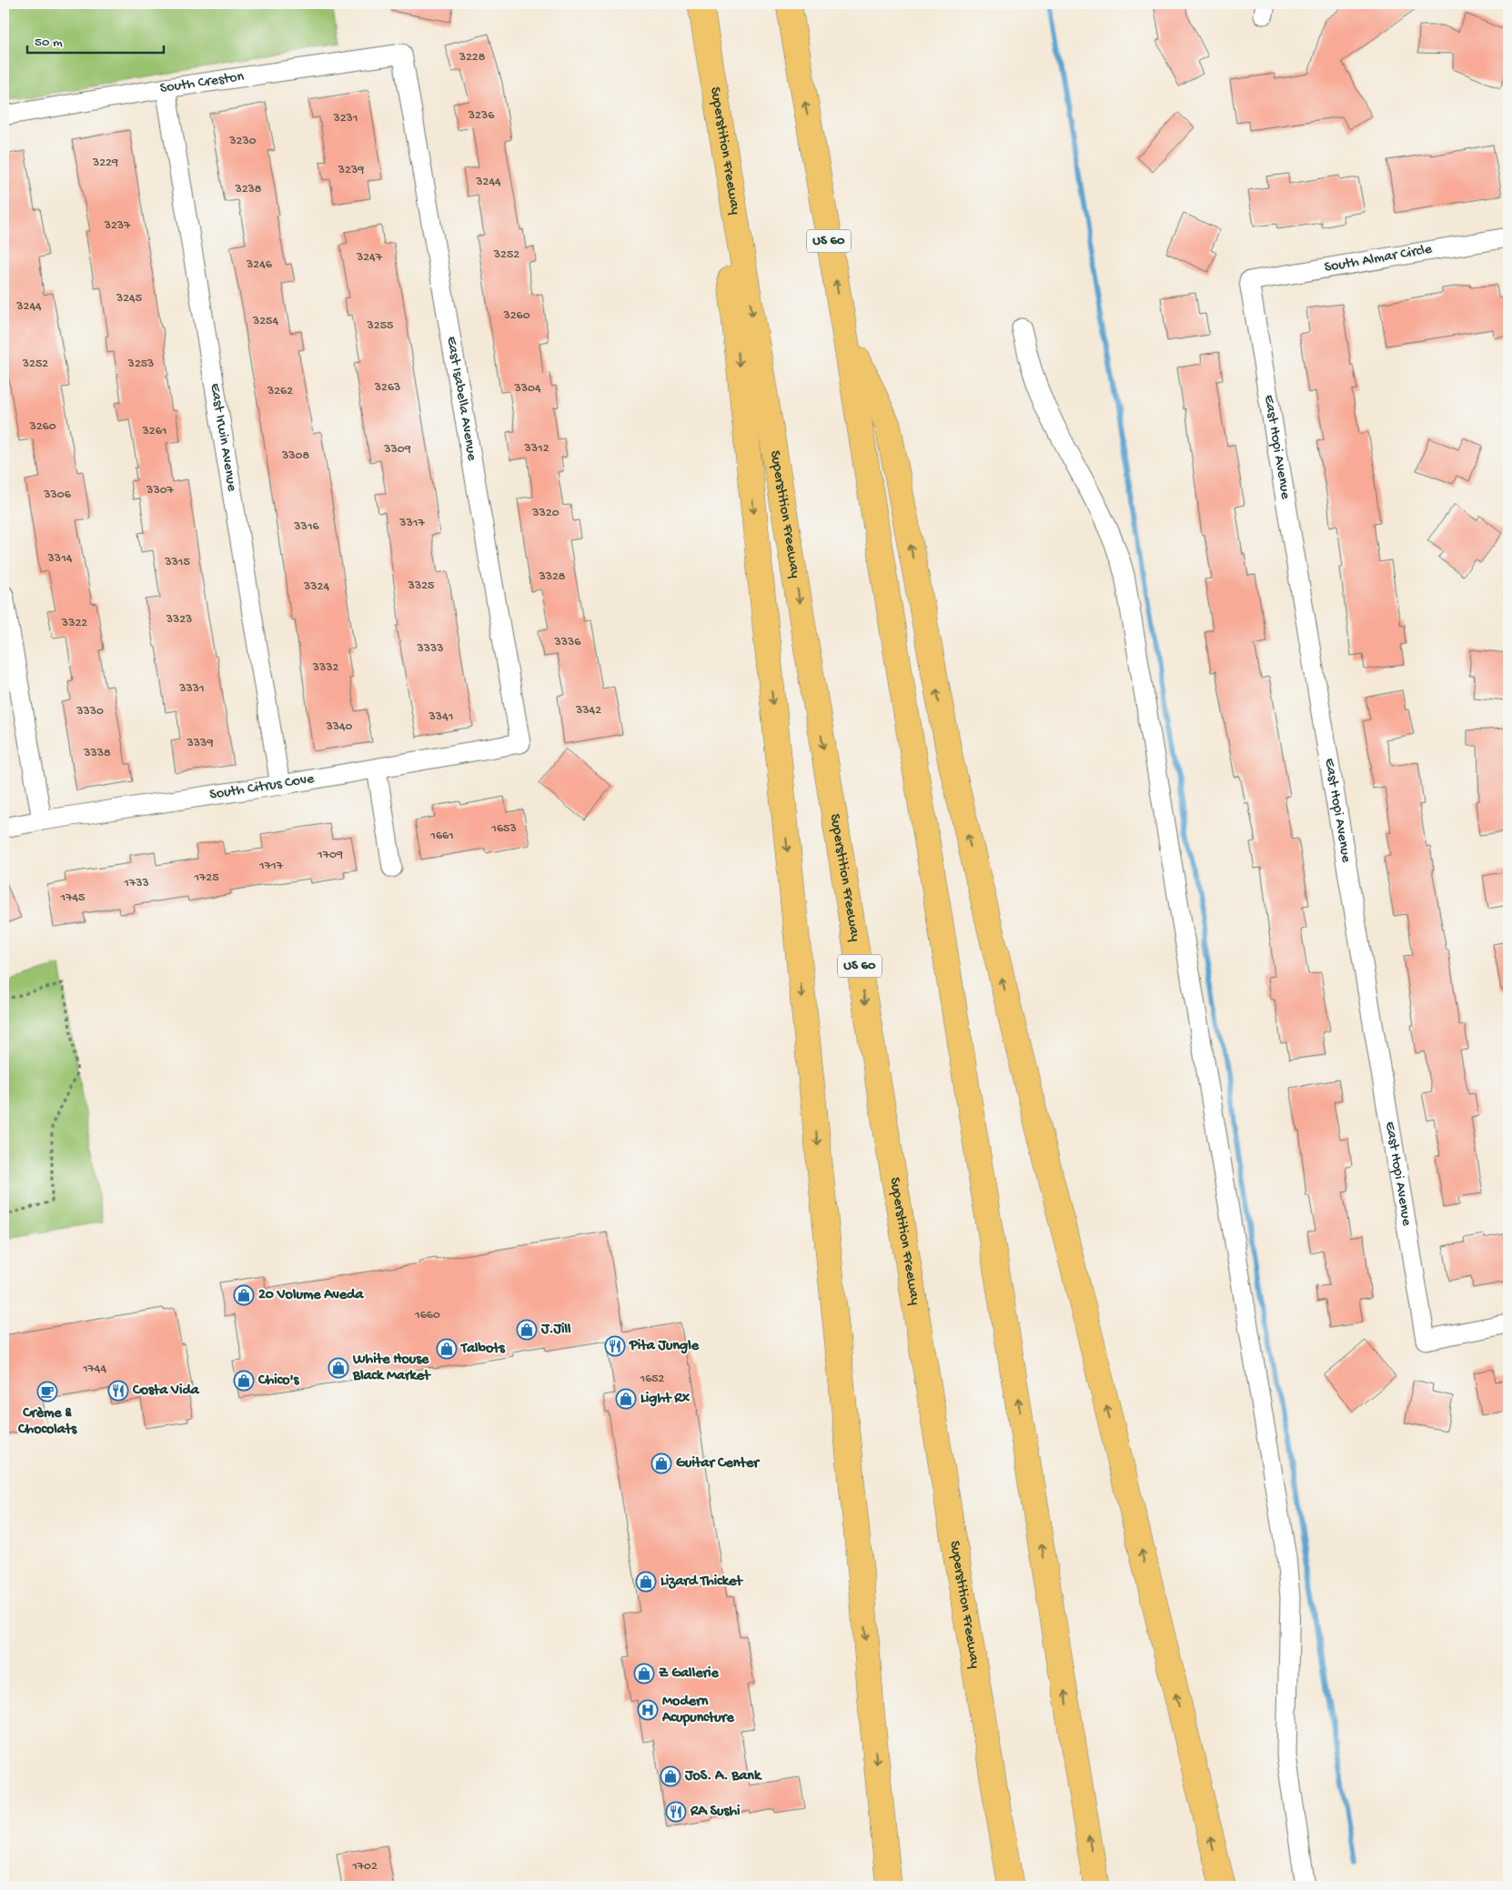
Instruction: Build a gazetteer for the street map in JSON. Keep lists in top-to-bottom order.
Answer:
{
  "streets": {
    "highway": ["Superstition Freeway", "US 60"],
    "street": [
      "South Creston",
      "South Almar Circle",
      "East Isabella Avenue",
      "East Irwin Avenue",
      "East Hopi Avenue",
      "South Citrus Cove"
    ]
  },
  "crossings": [
    ["South Creston", "East Isabella Avenue"],
    ["South Creston", "East Irwin Avenue"],
    ["South Almar Circle", "East Hopi Avenue"],
    ["East Isabella Avenue", "South Citrus Cove"],
    ["East Irwin Avenue", "South Citrus Cove"]
  ],
  "places": {
    "shop": [
      "20 Volume Aveda",
      "J.Jill",
      "Talbots",
      "White House Black Market",
      "Chico's",
      "Light Rx",
      "Guitar Center",
      "Lizard Thicket",
      "Z Gallerie",
      "JoS. A. Bank"
    ],
    "restaurant": ["Pita Jungle", "Costa Vida", "RA Sushi"],
    "cafe": ["Crème & Chocolats"],
    "hospital": ["Modern Acupuncture"]
  },
  "house_numbers": [
    "3228",
    "3236",
    "3231",
    "3230",
    "3229",
    "3239",
    "3244",
    "3238",
    "3237",
    "3252",
    "3247",
    "3246",
    "3245",
    "3244",
    "3260",
    "3254",
    "3255",
    "3252",
    "3253",
    "3263",
    "3304",
    "3262",
    "3260",
    "3261",
    "3312",
    "3309",
    "3308",
    "3307",
    "3306",
    "3320",
    "3317",
    "3316",
    "3314",
    "3315",
    "3328",
    "3325",
    "3324",
    "3323",
    "3322",
    "3336",
    "3333",
    "3332",
    "3331",
    "3342",
    "3330",
    "3341",
    "3340",
    "3339",
    "3338",
    "1653",
    "1661",
    "1709",
    "1717",
    "1725",
    "1733",
    "1745",
    "1660",
    "1744",
    "1652",
    "1702"
  ],
  "scale_bar": "50 m"
}
